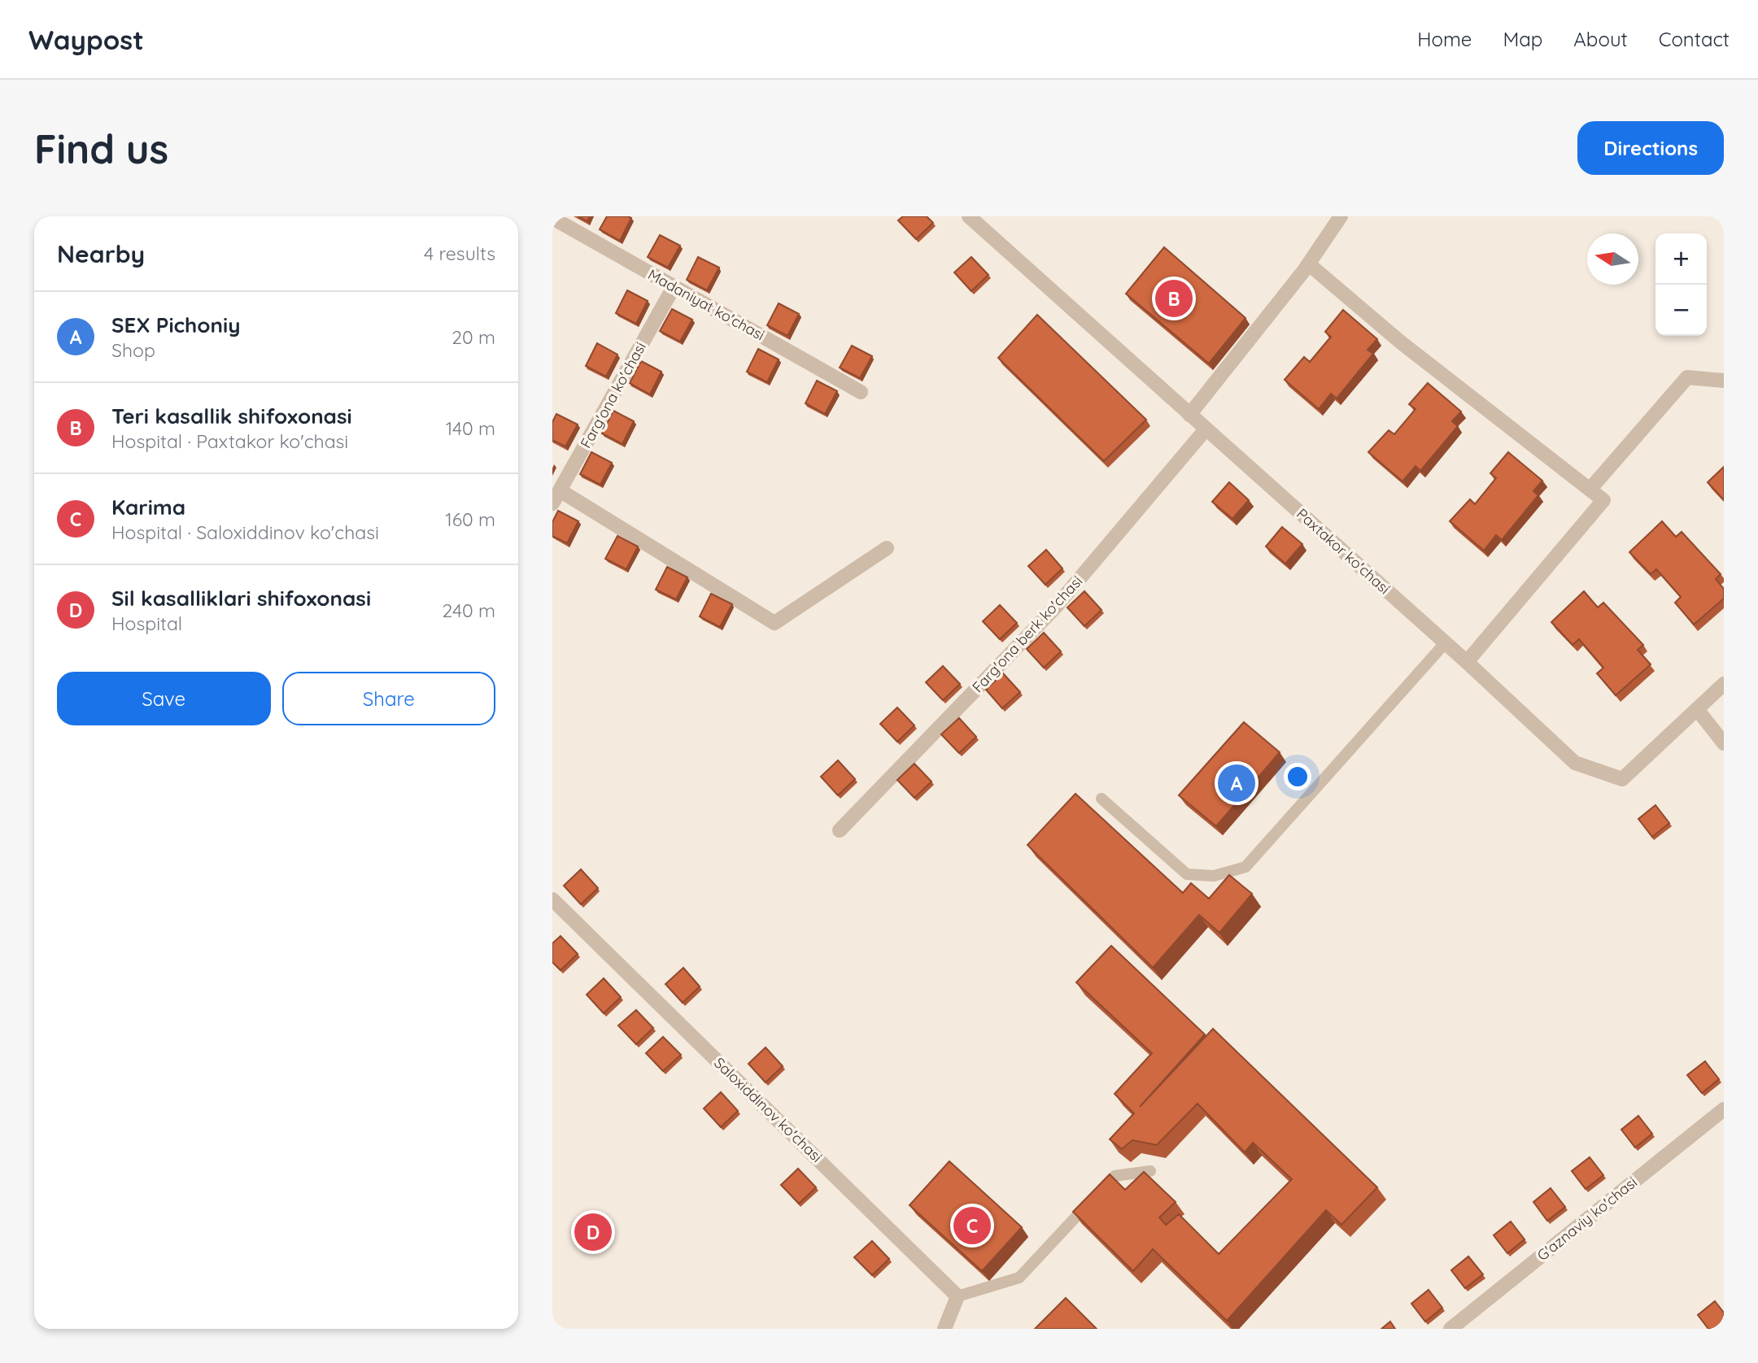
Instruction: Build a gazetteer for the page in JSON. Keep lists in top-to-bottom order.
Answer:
{
  "streets": {
    "street": [
      "Madaniyat ko'chasi",
      "Farg'ona ko'chasi",
      "Paxtakor ko'chasi",
      "Farg'ona berk ko'chasi",
      "Saloxiddinov ko'chasi",
      "G'aznaviy ko'chasi"
    ]
  },
  "crossings": [
    ["Madaniyat ko'chasi", "Farg'ona ko'chasi"],
    ["Paxtakor ko'chasi", "Farg'ona berk ko'chasi"]
  ],
  "north": "left",
  "page": {
    "header": "Waypost",
    "nav": [
      "Home",
      "Map",
      "About",
      "Contact"
    ],
    "buttons": [
      "Directions",
      ["Save", "Share"]
    ],
    "title": "Find us",
    "heading": ["Nearby", "4 results"],
    "map_buttons": ["+", "−"],
    "pins": [
      "B",
      "A",
      "C",
      "D"
    ],
    "list": [
      {
        "mark": "A",
        "name": "SEX Pichoniy",
        "note": "Shop",
        "value": "20 m"
      },
      {
        "mark": "B",
        "name": "Teri kasallik shifoxonasi",
        "note": "Hospital · Paxtakor ko'chasi",
        "value": "140 m"
      },
      {
        "mark": "C",
        "name": "Karima",
        "note": "Hospital · Saloxiddinov ko'chasi",
        "value": "160 m"
      },
      {
        "mark": "D",
        "name": "Sil kasalliklari shifoxonasi",
        "note": "Hospital",
        "value": "240 m"
      }
    ]
  }
}
